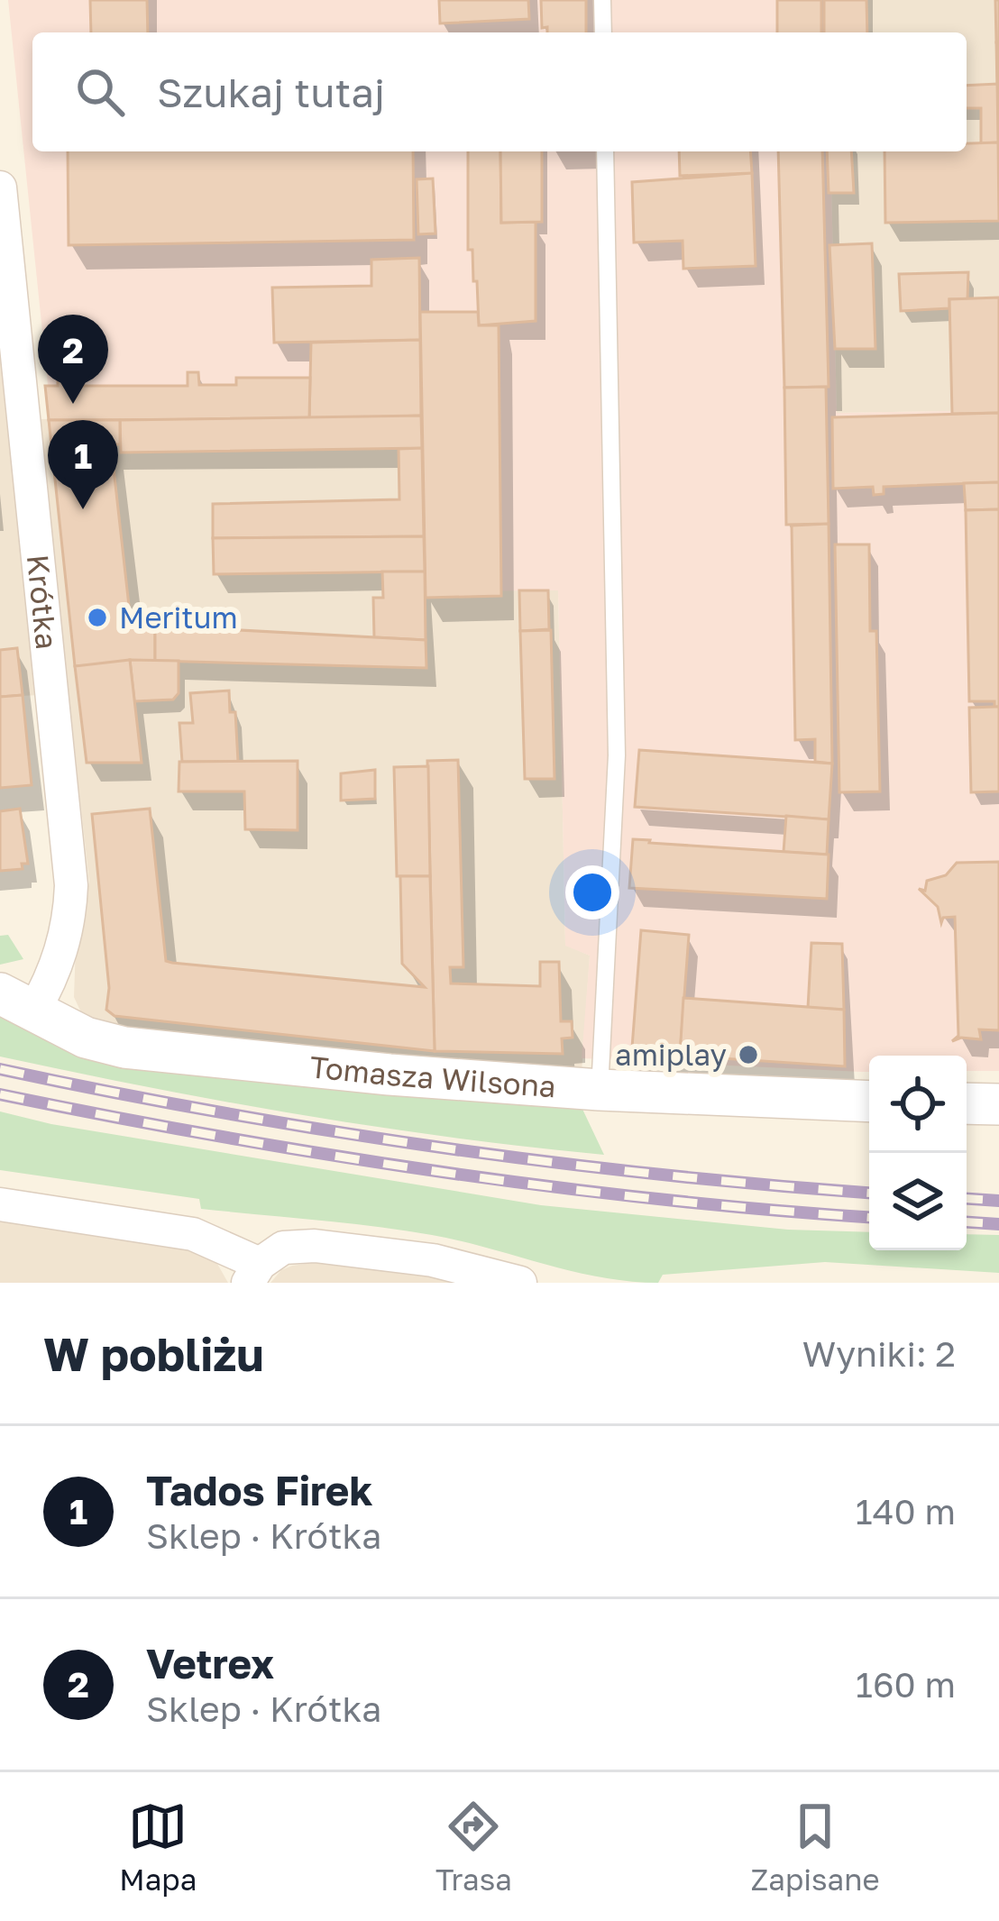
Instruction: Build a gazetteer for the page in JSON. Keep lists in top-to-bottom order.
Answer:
{
  "streets": {
    "street": ["Krótka", "Tomasza Wilsona"]
  },
  "crossings": [
    ["Krótka", "Tomasza Wilsona"]
  ],
  "places": ["Meritum", "amiplay"],
  "page": {
    "search": "Szukaj tutaj",
    "pins": ["2", "1"],
    "heading": ["W pobliżu", "Wyniki: 2"],
    "list": [
      {
        "mark": "1",
        "name": "Tados Firek",
        "note": "Sklep · Krótka",
        "value": "140 m"
      },
      {
        "mark": "2",
        "name": "Vetrex",
        "note": "Sklep · Krótka",
        "value": "160 m"
      }
    ],
    "nav": ["Mapa", "Trasa", "Zapisane"]
  }
}
